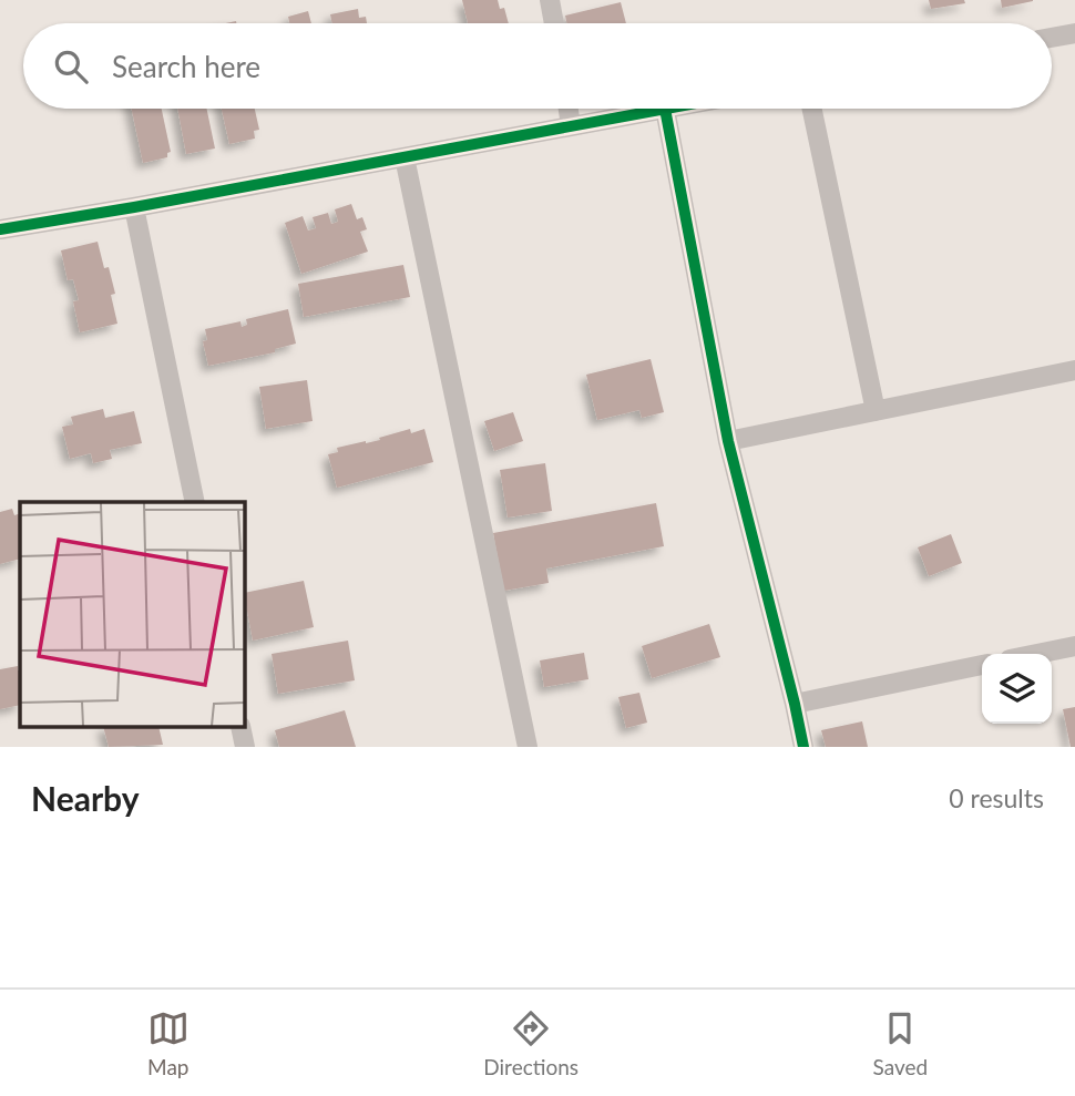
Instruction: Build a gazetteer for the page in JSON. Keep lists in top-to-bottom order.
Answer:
{
  "page": {
    "search": "Search here",
    "heading": ["Nearby", "0 results"],
    "nav": ["Map", "Directions", "Saved"]
  }
}
